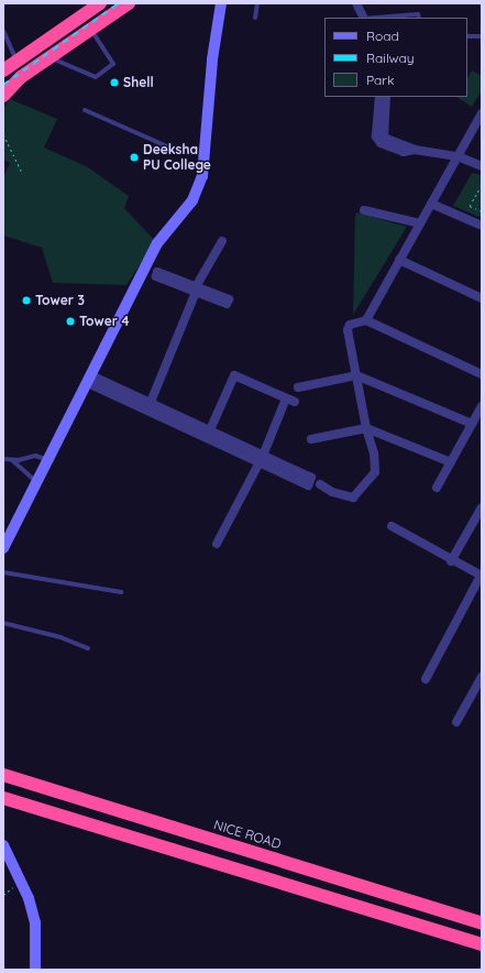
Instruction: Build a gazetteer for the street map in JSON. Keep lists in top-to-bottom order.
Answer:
{
  "streets": {
    "highway": ["NICE ROAD"]
  },
  "places": [
    "Shell",
    "Deeksha PU College",
    "Tower 3",
    "Tower 4"
  ],
  "legend": ["Road", "Railway", "Park"]
}
